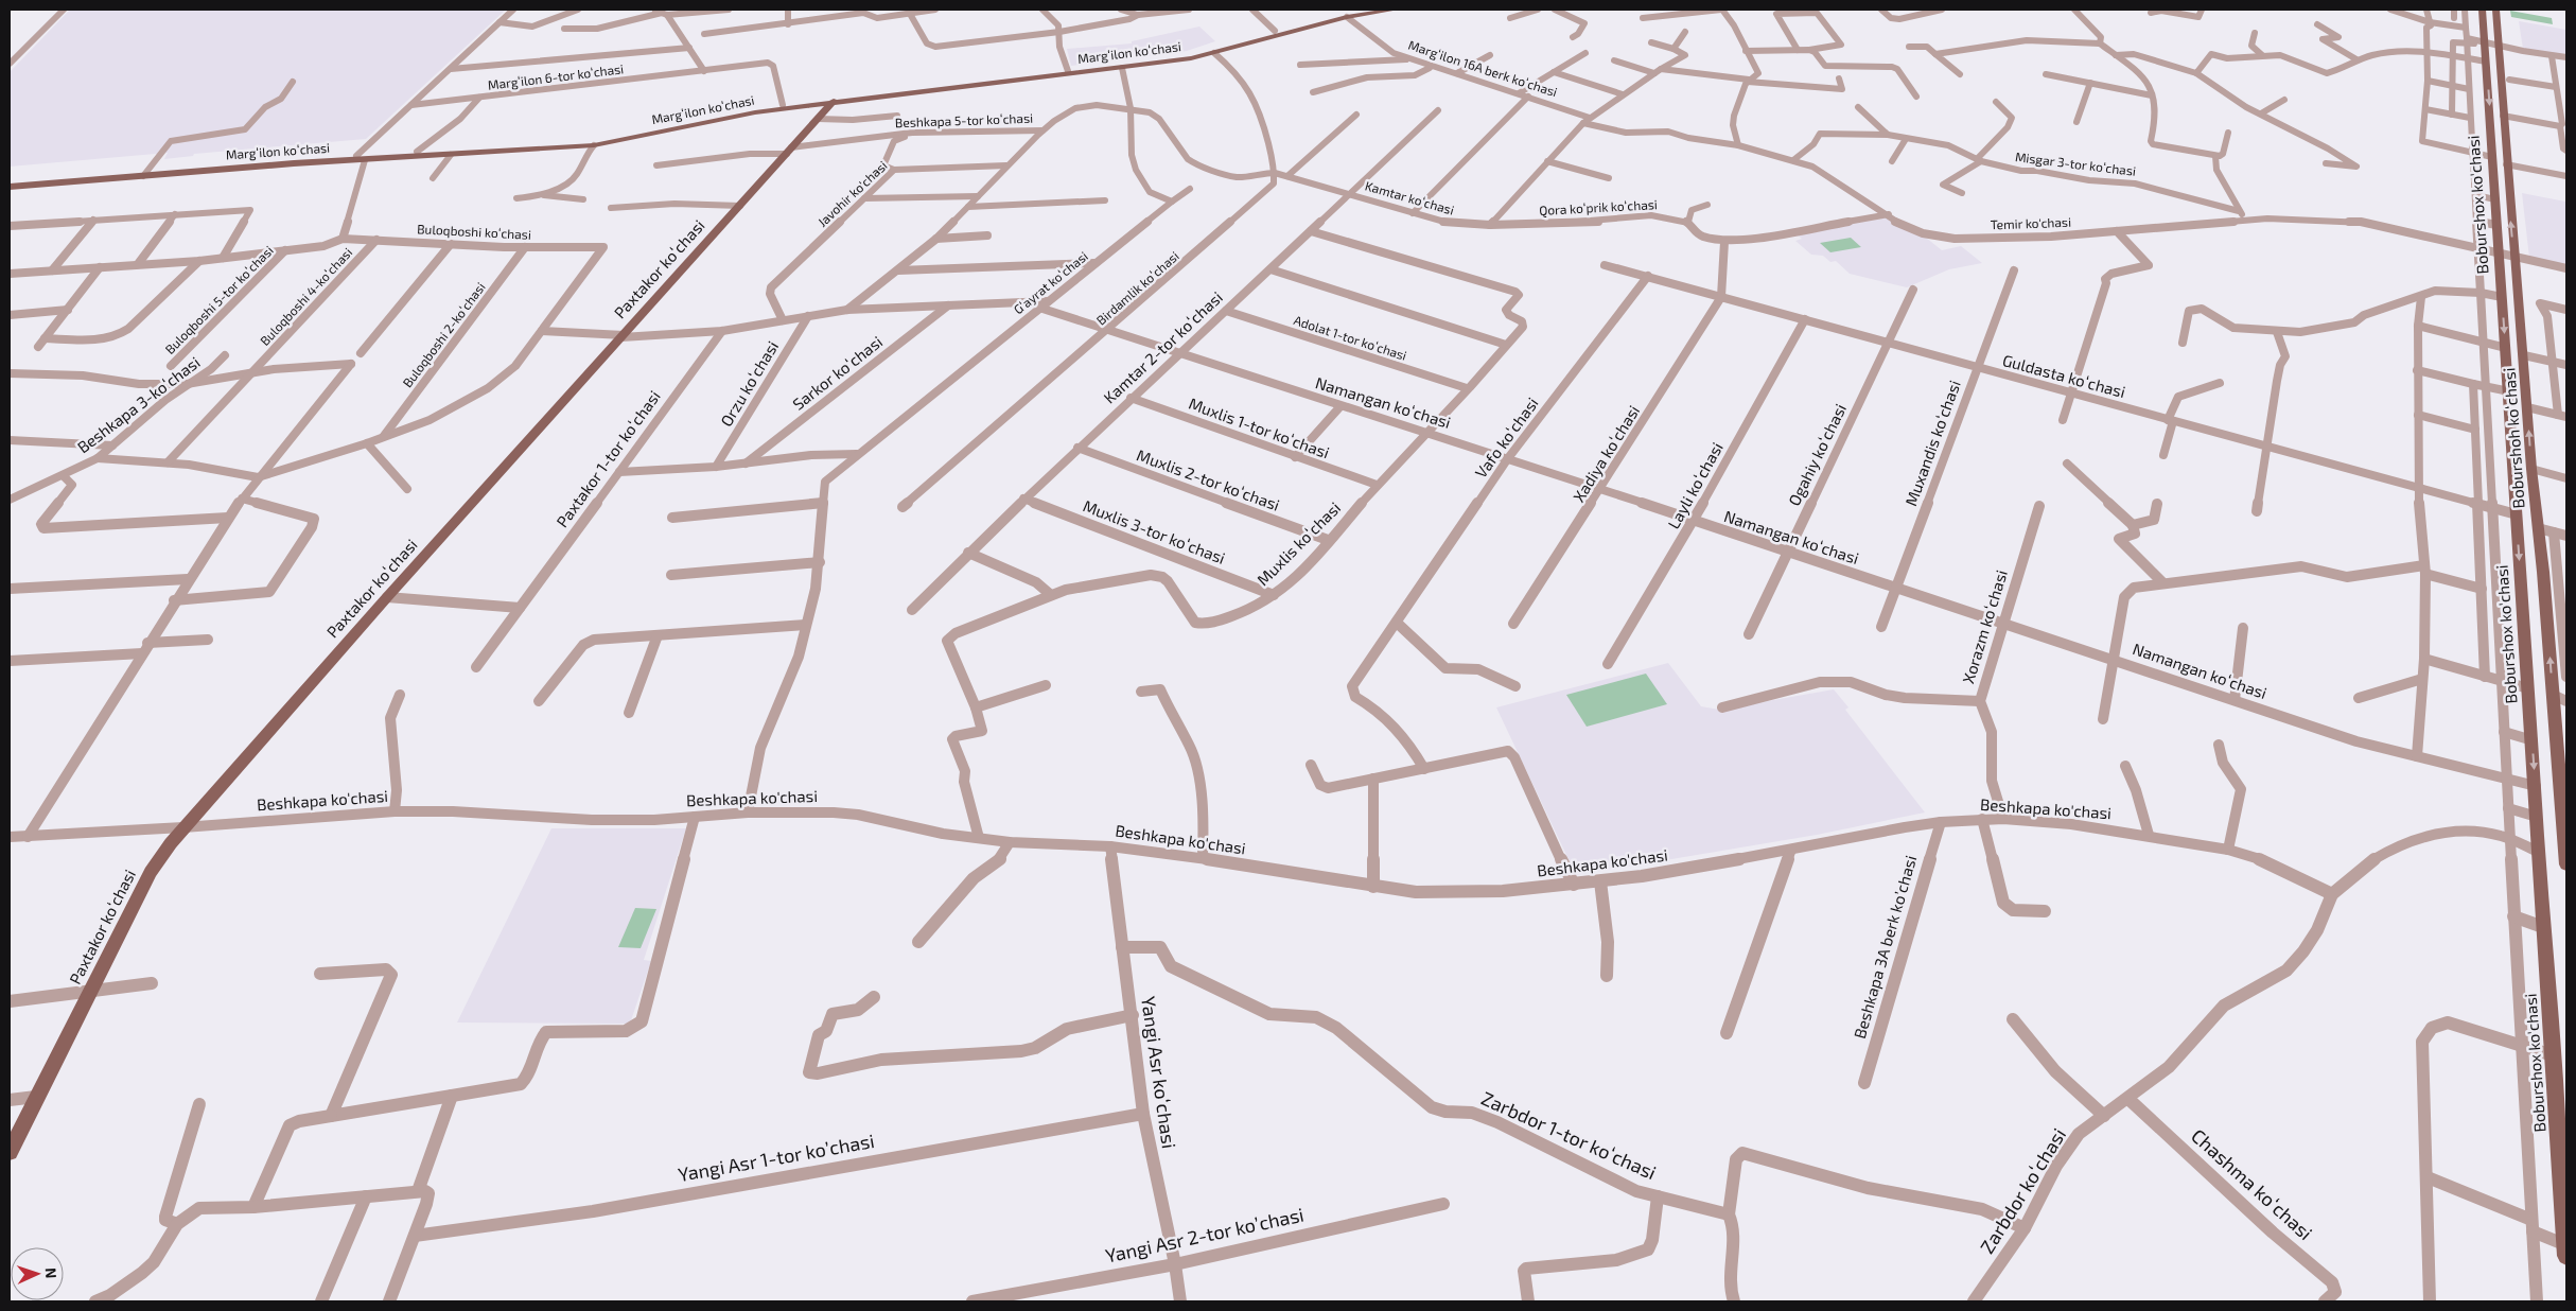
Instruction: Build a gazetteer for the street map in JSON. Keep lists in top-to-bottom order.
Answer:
{
  "streets": {
    "main road": [
      "Margʻilon koʻchasi",
      "Boburshox ko'chasi",
      "Paxtakor koʻchasi",
      "Boburshoh koʻchasi"
    ],
    "street": [
      "Margʻilon 16А berk koʻchasi",
      "Margʻilon 6-tor koʻchasi",
      "Beshkapa 5-tor koʻchasi",
      "Misgar 3-tor koʻchasi",
      "Javohir ko'chasi",
      "Kamtar koʻchasi",
      "Qora koʻprik koʻchasi",
      "Temir ko'chasi",
      "Buloqboshi koʻchasi",
      "Gʻayrat koʻchasi",
      "Birdamlik koʻchasi",
      "Buloqboshi 4-koʻchasi",
      "Buloqboshi 5-tor koʻchasi",
      "Buloqboshi 2-koʻchasi",
      "Adolat 1-tor koʻchasi",
      "Kamtar 2-tor koʻchasi",
      "Sarkor koʻchasi",
      "Guldasta koʻchasi",
      "Orzu koʻchasi",
      "Namangan koʻchasi",
      "Beshkapa 3-koʻchasi",
      "Muxlis 1-tor koʻchasi",
      "Vafo koʻchasi",
      "Muxandis koʻchasi",
      "Xadiya koʻchasi",
      "Ogahiy koʻchasi",
      "Paxtakor 1-tor koʻchasi",
      "Muxlis 2-tor koʻchasi",
      "Layli koʻchasi",
      "Muxlis 3-tor koʻchasi",
      "Muxlis koʻchasi",
      "Xorazm koʻchasi",
      "Beshkapa ko'chasi",
      "Beshkapa 3A berk koʼchasi",
      "Yangi Asr koʻchasi",
      "Zarbdor 1-tor koʻchasi",
      "Yangi Asr 1-tor koʼchasi",
      "Chashma koʻchasi",
      "Zarbdor koʻchasi",
      "Yangi Asr 2-tor koʼchasi"
    ]
  },
  "crossings": [
    ["Margʻilon koʻchasi", "Margʻilon 16А berk koʻchasi"],
    ["Margʻilon koʻchasi", "Margʻilon 6-tor koʻchasi"],
    ["Margʻilon koʻchasi", "Paxtakor koʻchasi"],
    ["Margʻilon 16А berk koʻchasi", "Temir ko'chasi"],
    ["Beshkapa 5-tor koʻchasi", "Javohir ko'chasi"],
    ["Beshkapa 5-tor koʻchasi", "Kamtar koʻchasi"],
    ["Beshkapa 5-tor koʻchasi", "Paxtakor koʻchasi"],
    ["Beshkapa 5-tor koʻchasi", "Birdamlik koʻchasi"],
    ["Kamtar koʻchasi", "Qora koʻprik koʻchasi"],
    ["Kamtar koʻchasi", "Birdamlik koʻchasi"],
    ["Kamtar koʻchasi", "Kamtar 2-tor koʻchasi"],
    ["Boburshox ko'chasi", "Temir ko'chasi"],
    ["Boburshox ko'chasi", "Guldasta koʻchasi"],
    ["Boburshox ko'chasi", "Namangan koʻchasi"],
    ["Boburshox ko'chasi", "Boburshoh koʻchasi"],
    ["Boburshox ko'chasi", "Zarbdor koʻchasi"],
    ["Qora koʻprik koʻchasi", "Temir ko'chasi"],
    ["Temir ko'chasi", "Boburshoh koʻchasi"],
    ["Buloqboshi koʻchasi", "Buloqboshi 4-koʻchasi"],
    ["Buloqboshi koʻchasi", "Buloqboshi 2-koʻchasi"],
    ["Paxtakor koʻchasi", "Beshkapa ko'chasi"],
    ["Gʻayrat koʻchasi", "Namangan koʻchasi"],
    ["Gʻayrat koʻchasi", "Beshkapa ko'chasi"],
    ["Birdamlik koʻchasi", "Namangan koʻchasi"],
    ["Adolat 1-tor koʻchasi", "Kamtar 2-tor koʻchasi"],
    ["Adolat 1-tor koʻchasi", "Muxlis koʻchasi"],
    ["Kamtar 2-tor koʻchasi", "Namangan koʻchasi"],
    ["Kamtar 2-tor koʻchasi", "Muxlis 1-tor koʻchasi"],
    ["Kamtar 2-tor koʻchasi", "Muxlis 2-tor koʻchasi"],
    ["Kamtar 2-tor koʻchasi", "Muxlis 3-tor koʻchasi"],
    ["Kamtar 2-tor koʻchasi", "Muxlis koʻchasi"],
    ["Guldasta koʻchasi", "Vafo koʻchasi"],
    ["Guldasta koʻchasi", "Muxandis koʻchasi"],
    ["Guldasta koʻchasi", "Xadiya koʻchasi"],
    ["Guldasta koʻchasi", "Ogahiy koʻchasi"],
    ["Guldasta koʻchasi", "Layli koʻchasi"],
    ["Namangan koʻchasi", "Vafo koʻchasi"],
    ["Namangan koʻchasi", "Muxandis koʻchasi"],
    ["Namangan koʻchasi", "Xadiya koʻchasi"],
    ["Namangan koʻchasi", "Ogahiy koʻchasi"],
    ["Namangan koʻchasi", "Layli koʻchasi"],
    ["Namangan koʻchasi", "Muxlis koʻchasi"],
    ["Namangan koʻchasi", "Xorazm koʻchasi"],
    ["Muxlis 1-tor koʻchasi", "Muxlis koʻchasi"],
    ["Muxlis 2-tor koʻchasi", "Muxlis koʻchasi"],
    ["Muxlis 3-tor koʻchasi", "Muxlis koʻchasi"],
    ["Xorazm koʻchasi", "Beshkapa ko'chasi"],
    ["Beshkapa ko'chasi", "Beshkapa 3A berk koʼchasi"],
    ["Beshkapa ko'chasi", "Yangi Asr koʻchasi"],
    ["Beshkapa ko'chasi", "Zarbdor koʻchasi"],
    ["Yangi Asr koʻchasi", "Zarbdor 1-tor koʻchasi"],
    ["Yangi Asr koʻchasi", "Yangi Asr 1-tor koʼchasi"],
    ["Yangi Asr koʻchasi", "Yangi Asr 2-tor koʼchasi"],
    ["Chashma koʻchasi", "Zarbdor koʻchasi"]
  ],
  "north": "right"
}
